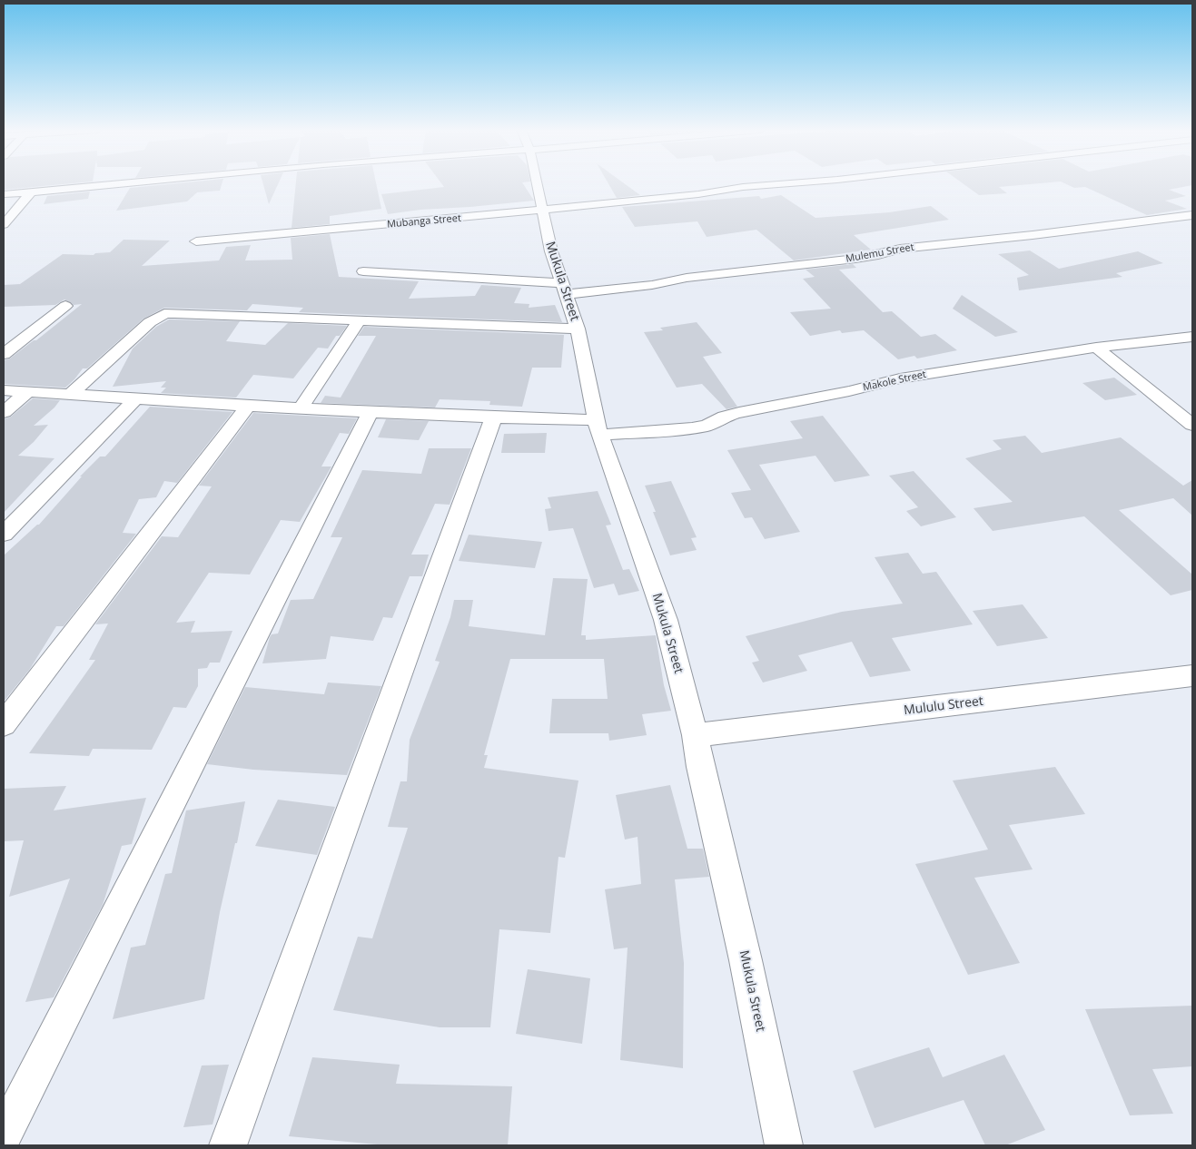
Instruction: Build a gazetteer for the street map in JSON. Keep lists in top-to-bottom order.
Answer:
{
  "streets": {
    "street": [
      "Mubanga Street",
      "Mulemu Street",
      "Mukula Street",
      "Makole Street",
      "Mululu Street"
    ]
  },
  "crossings": [
    ["Mubanga Street", "Mukula Street"],
    ["Mulemu Street", "Mukula Street"],
    ["Mukula Street", "Makole Street"],
    ["Mukula Street", "Mululu Street"]
  ]
}
